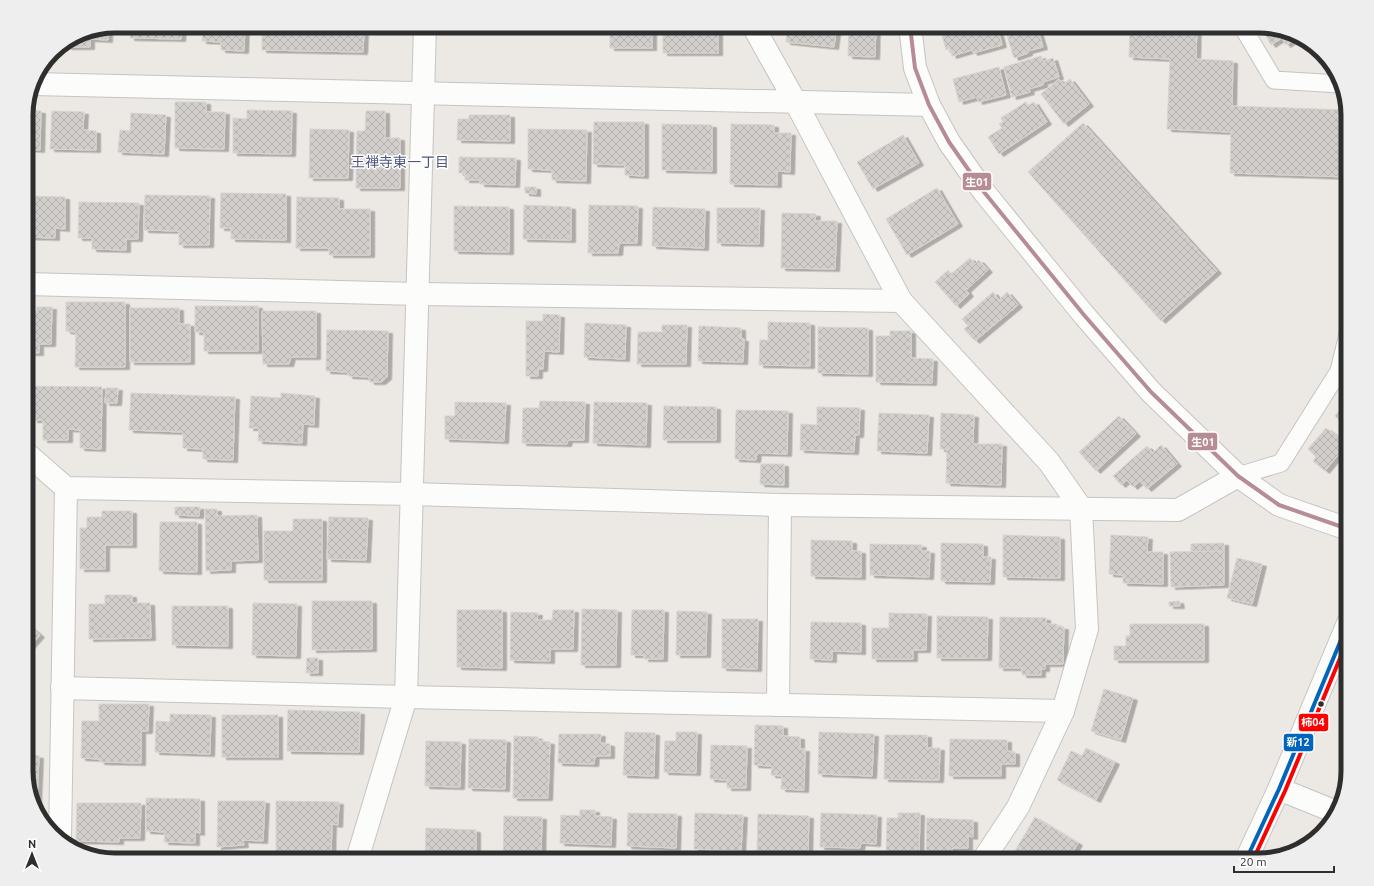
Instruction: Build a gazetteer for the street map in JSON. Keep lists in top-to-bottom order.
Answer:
{
  "districts": ["王禅寺東一丁目"],
  "lines": ["transit line 生01", "transit line 新12", "transit line 柿04"],
  "scale_bar": "20 m",
  "north": "top"
}
